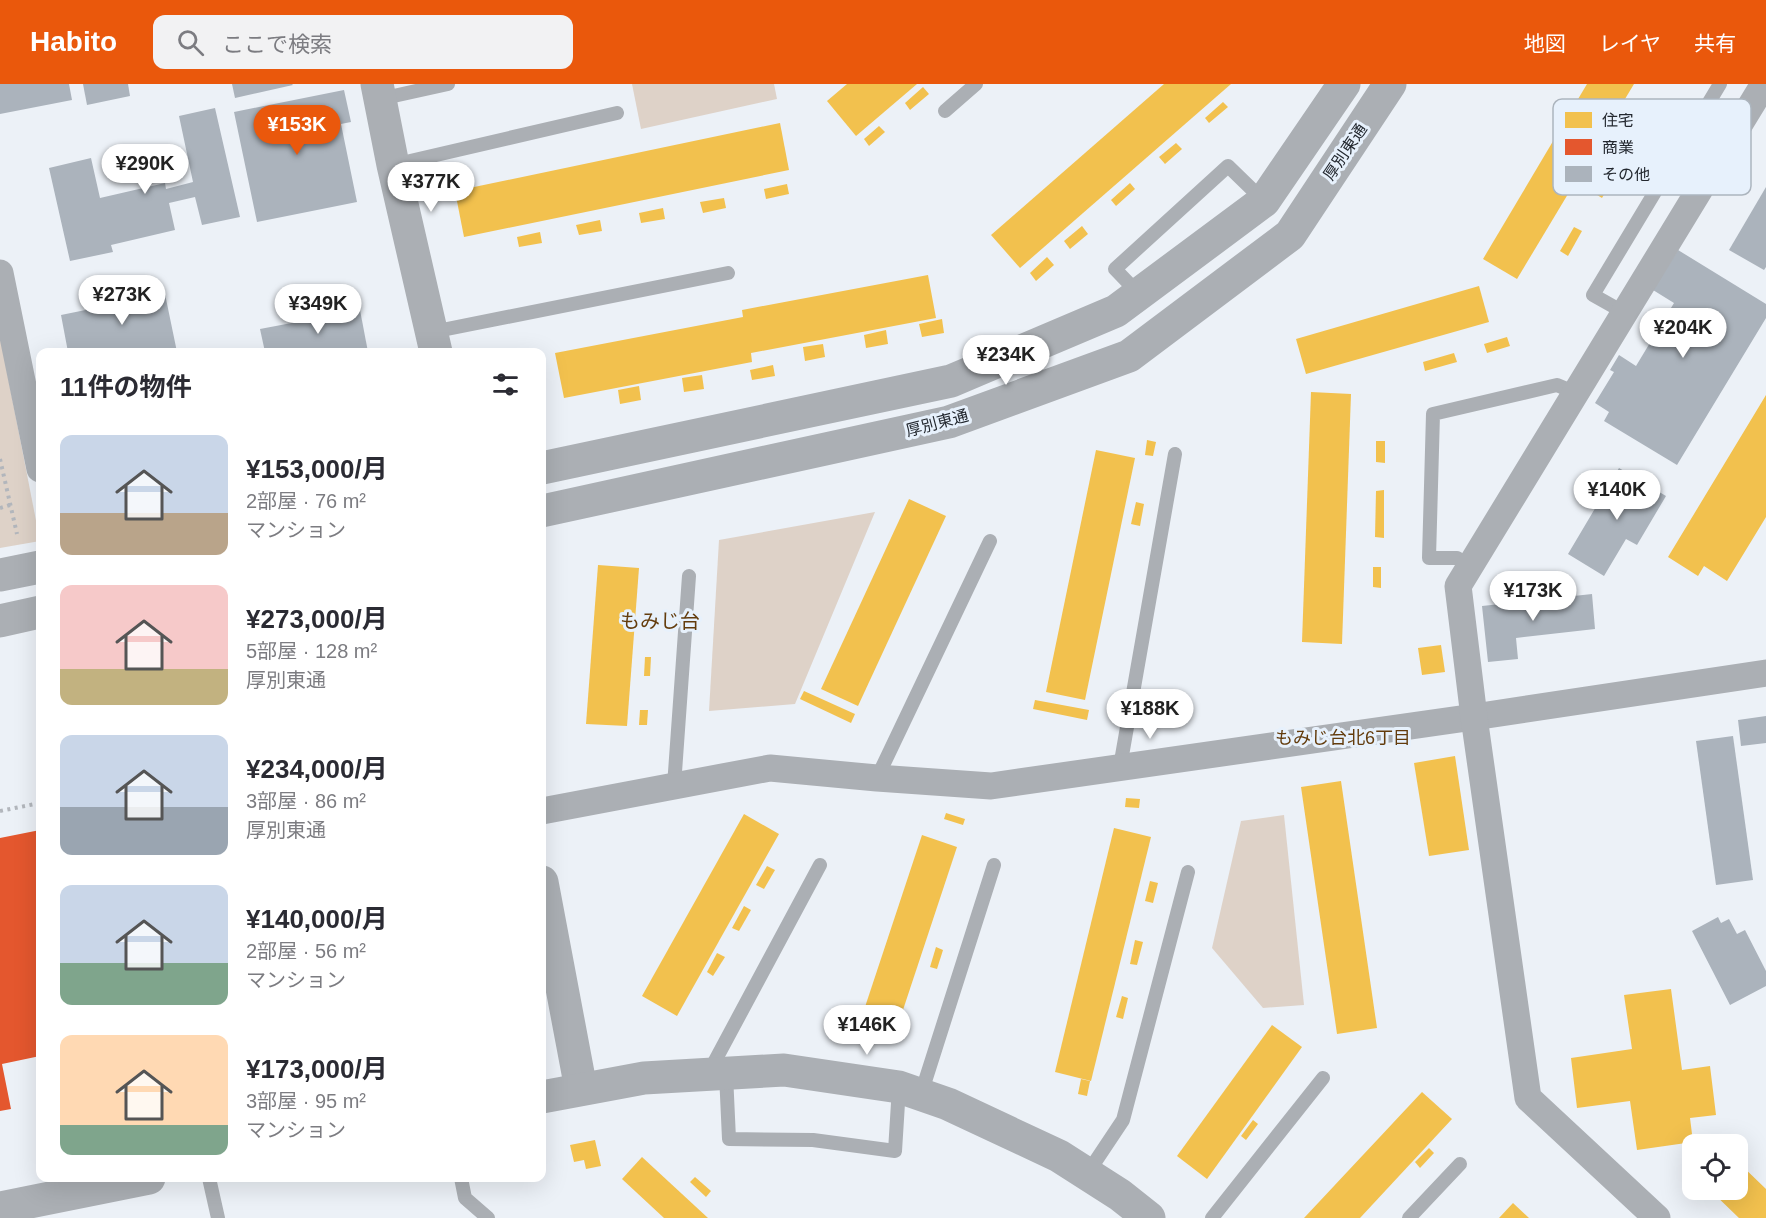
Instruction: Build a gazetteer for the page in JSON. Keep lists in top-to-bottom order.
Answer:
{
  "streets": {
    "street": ["厚別東通"]
  },
  "districts": ["もみじ台", "もみじ台北6丁目"],
  "legend": ["住宅", "商業", "その他"],
  "page": {
    "header": "Habito",
    "search": "ここで検索",
    "nav": ["地図", "レイヤ", "共有"],
    "price": [
      "¥153K",
      "¥290K",
      "¥377K",
      "¥273K",
      "¥349K",
      "¥204K",
      "¥234K",
      "¥140K",
      "¥173K",
      "¥188K",
      "¥146K"
    ],
    "heading": "11件の物件",
    "list": [
      {
        "name": "¥153,000/月",
        "note": "2部屋 · 76 m² · マンション"
      },
      {
        "name": "¥273,000/月",
        "note": "5部屋 · 128 m² · 厚別東通"
      },
      {
        "name": "¥234,000/月",
        "note": "3部屋 · 86 m² · 厚別東通"
      },
      {
        "name": "¥140,000/月",
        "note": "2部屋 · 56 m² · マンション"
      },
      {
        "name": "¥173,000/月",
        "note": "3部屋 · 95 m² · マンション"
      }
    ]
  }
}
